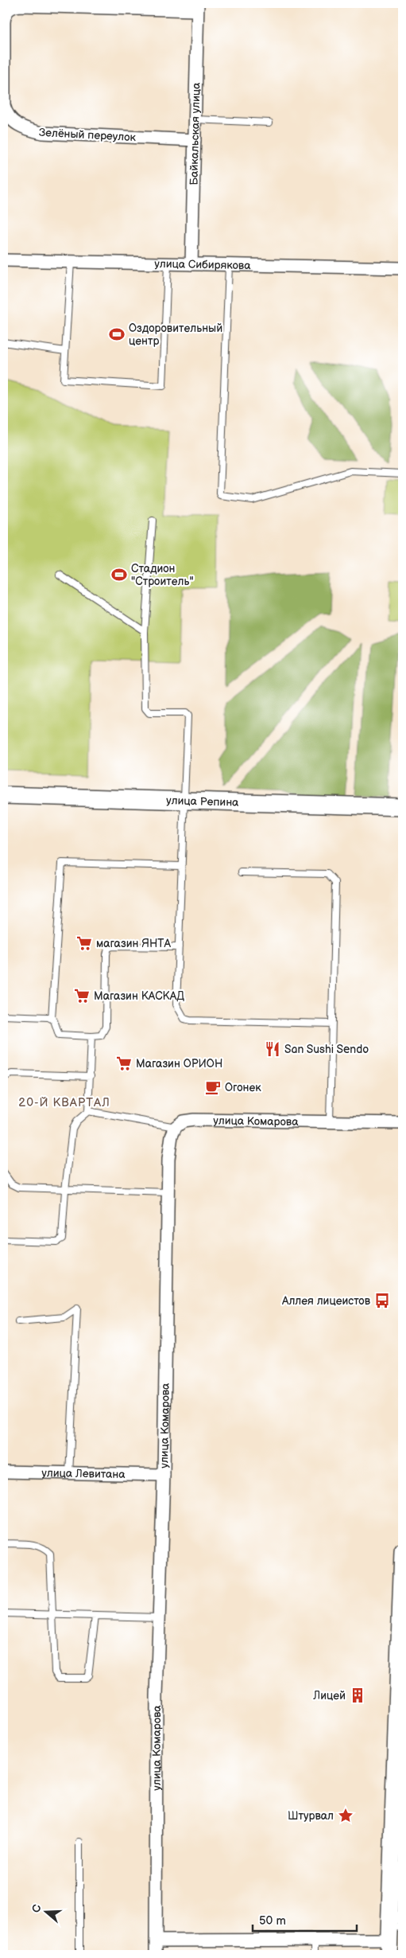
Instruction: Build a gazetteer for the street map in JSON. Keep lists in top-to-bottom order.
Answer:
{
  "streets": {
    "street": [
      "Байкальская улица",
      "Зелёный переулок",
      "улица Сибирякова",
      "улица Репина",
      "улица Комарова",
      "улица Левитана"
    ]
  },
  "crossings": [
    ["Байкальская улица", "Зелёный переулок"],
    ["Байкальская улица", "улица Сибирякова"],
    ["улица Комарова", "улица Левитана"]
  ],
  "districts": ["20-Й КВАРТАЛ"],
  "places": {
    "sports": ["Оздоровительный центр", "Стадион \"Строитель\""],
    "supermarket": ["магазин ЯНТА", "Магазин КАСКАД", "Магазин ОРИОН"],
    "restaurant": ["San Sushi Sendo"],
    "cafe": ["Огонек"],
    "bus stop": ["Аллея лицеистов"],
    "building": ["Лицей"],
    "place": ["Штурвал"]
  },
  "scale_bar": "50 m",
  "north": "left"
}
